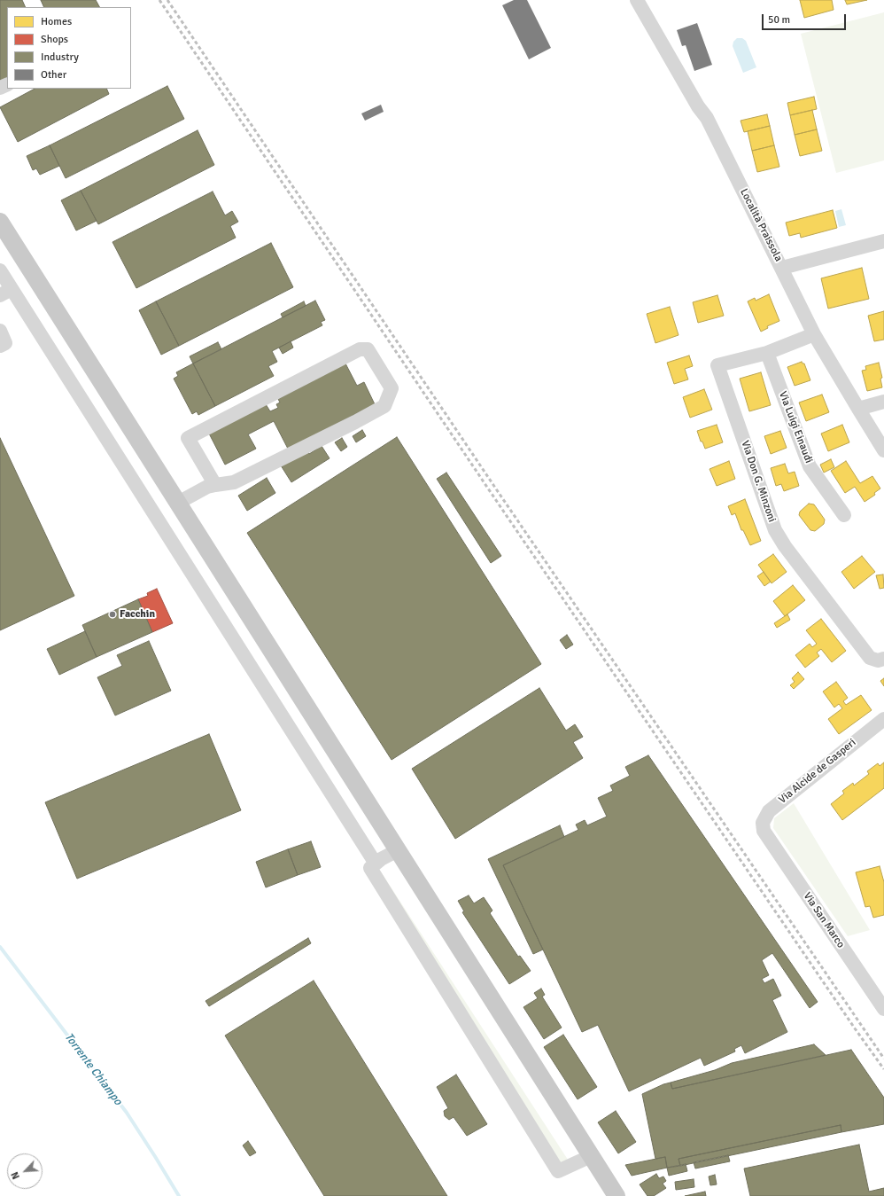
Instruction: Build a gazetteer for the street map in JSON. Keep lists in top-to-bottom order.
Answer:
{
  "streets": {
    "street": [
      "Località Praissola",
      "Via Luigi Einaudi",
      "Via Don G. Minzoni",
      "Via Alcide de Gasperi",
      "Via San Marco"
    ]
  },
  "crossings": [
    ["Località Praissola", "Via Don G. Minzoni"],
    ["Via Luigi Einaudi", "Via Don G. Minzoni"],
    ["Via Alcide de Gasperi", "Via San Marco"]
  ],
  "water": ["Torrente Chiampo"],
  "places": ["Facchin"],
  "legend": [
    "Homes",
    "Shops",
    "Industry",
    "Other"
  ],
  "scale_bar": "50 m",
  "north": "bottom left"
}
